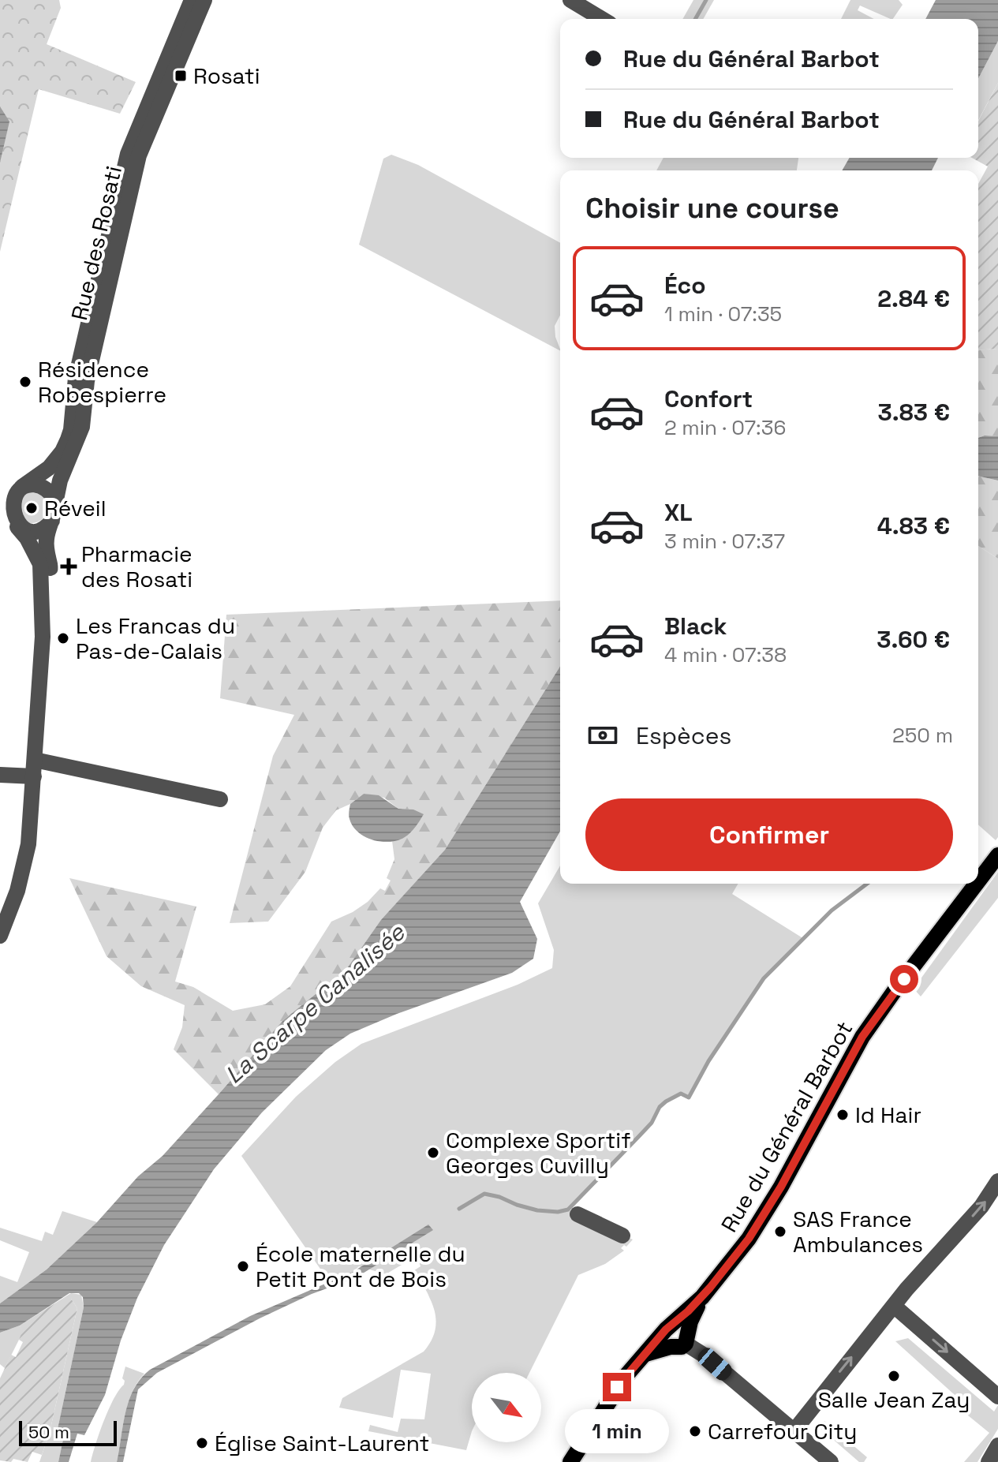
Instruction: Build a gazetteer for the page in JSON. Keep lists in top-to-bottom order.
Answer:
{
  "streets": {
    "main road": ["Rue du Général Barbot"],
    "street": ["Rue des Rosati"]
  },
  "water": ["La Scarpe Canalisée"],
  "places": {
    "transit": ["Rosati"],
    "other": [
      "Résidence Robespierre",
      "Réveil",
      "Les Francas du Pas-de-Calais",
      "Id Hair",
      "Complexe Sportif Georges Cuvilly",
      "SAS France Ambulances",
      "École maternelle du Petit Pont de Bois",
      "Salle Jean Zay",
      "Carrefour City",
      "Église Saint-Laurent"
    ],
    "health": ["Pharmacie des Rosati"]
  },
  "scale_bar": "50 m",
  "north": "bottom right",
  "page": {
    "banner": ["Rue du Général Barbot", "Rue du Général Barbot"],
    "heading": "Choisir une course",
    "list": [
      {
        "name": "Éco",
        "note": "1 min · 07:35",
        "value": "2.84 €"
      },
      {
        "name": "Confort",
        "note": "2 min · 07:36",
        "value": "3.83 €"
      },
      {
        "name": "XL",
        "note": "3 min · 07:37",
        "value": "4.83 €"
      },
      {
        "name": "Black",
        "note": "4 min · 07:38",
        "value": "3.60 €"
      }
    ],
    "pay": ["Espèces", "250 m"],
    "buttons": "Confirmer",
    "bubble": "1 min",
    "scale": "50 m"
  }
}
